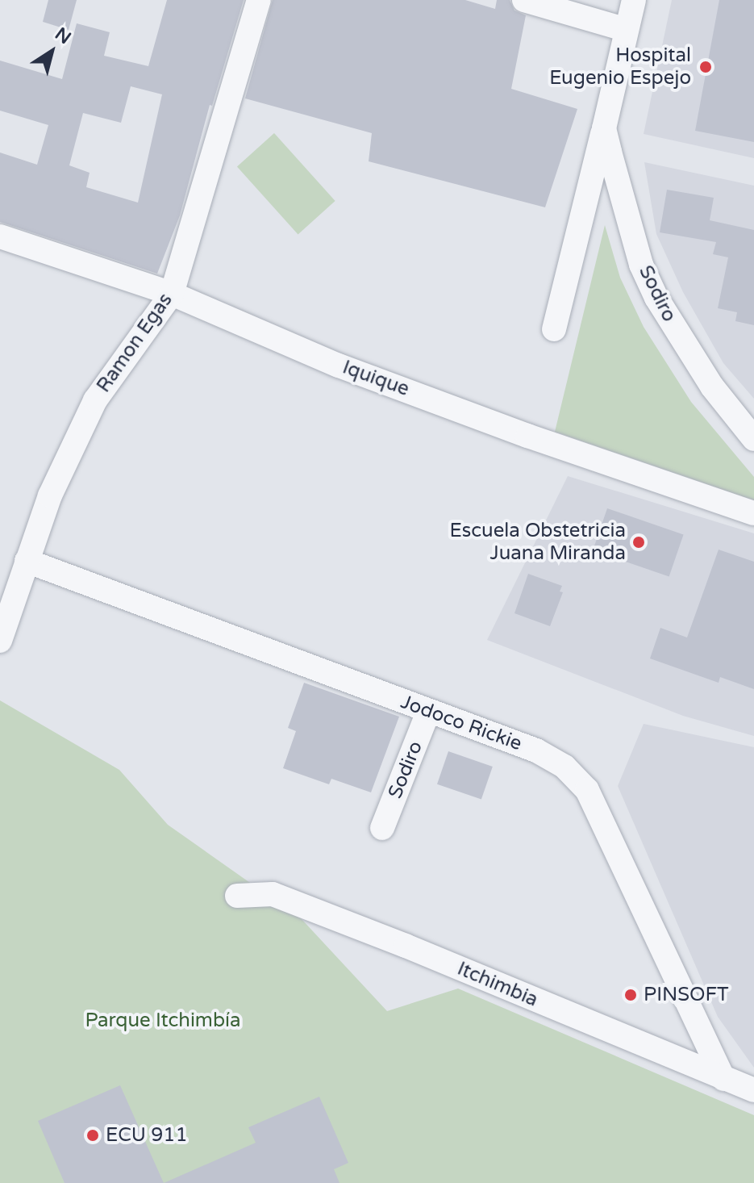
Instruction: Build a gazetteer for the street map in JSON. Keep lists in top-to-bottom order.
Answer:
{
  "streets": {
    "street": [
      "Sodiro",
      "Ramon Egas",
      "Iquique",
      "Jodoco Rickie",
      "Itchimbia"
    ]
  },
  "crossings": [
    ["Sodiro", "Jodoco Rickie"],
    ["Ramon Egas", "Iquique"],
    ["Ramon Egas", "Jodoco Rickie"],
    ["Jodoco Rickie", "Itchimbia"]
  ],
  "parks": ["Parque Itchimbía"],
  "places": [
    "Hospital Eugenio Espejo",
    "Escuela Obstetricia Juana Miranda",
    "PINSOFT",
    "ECU 911"
  ],
  "north": "top right"
}
